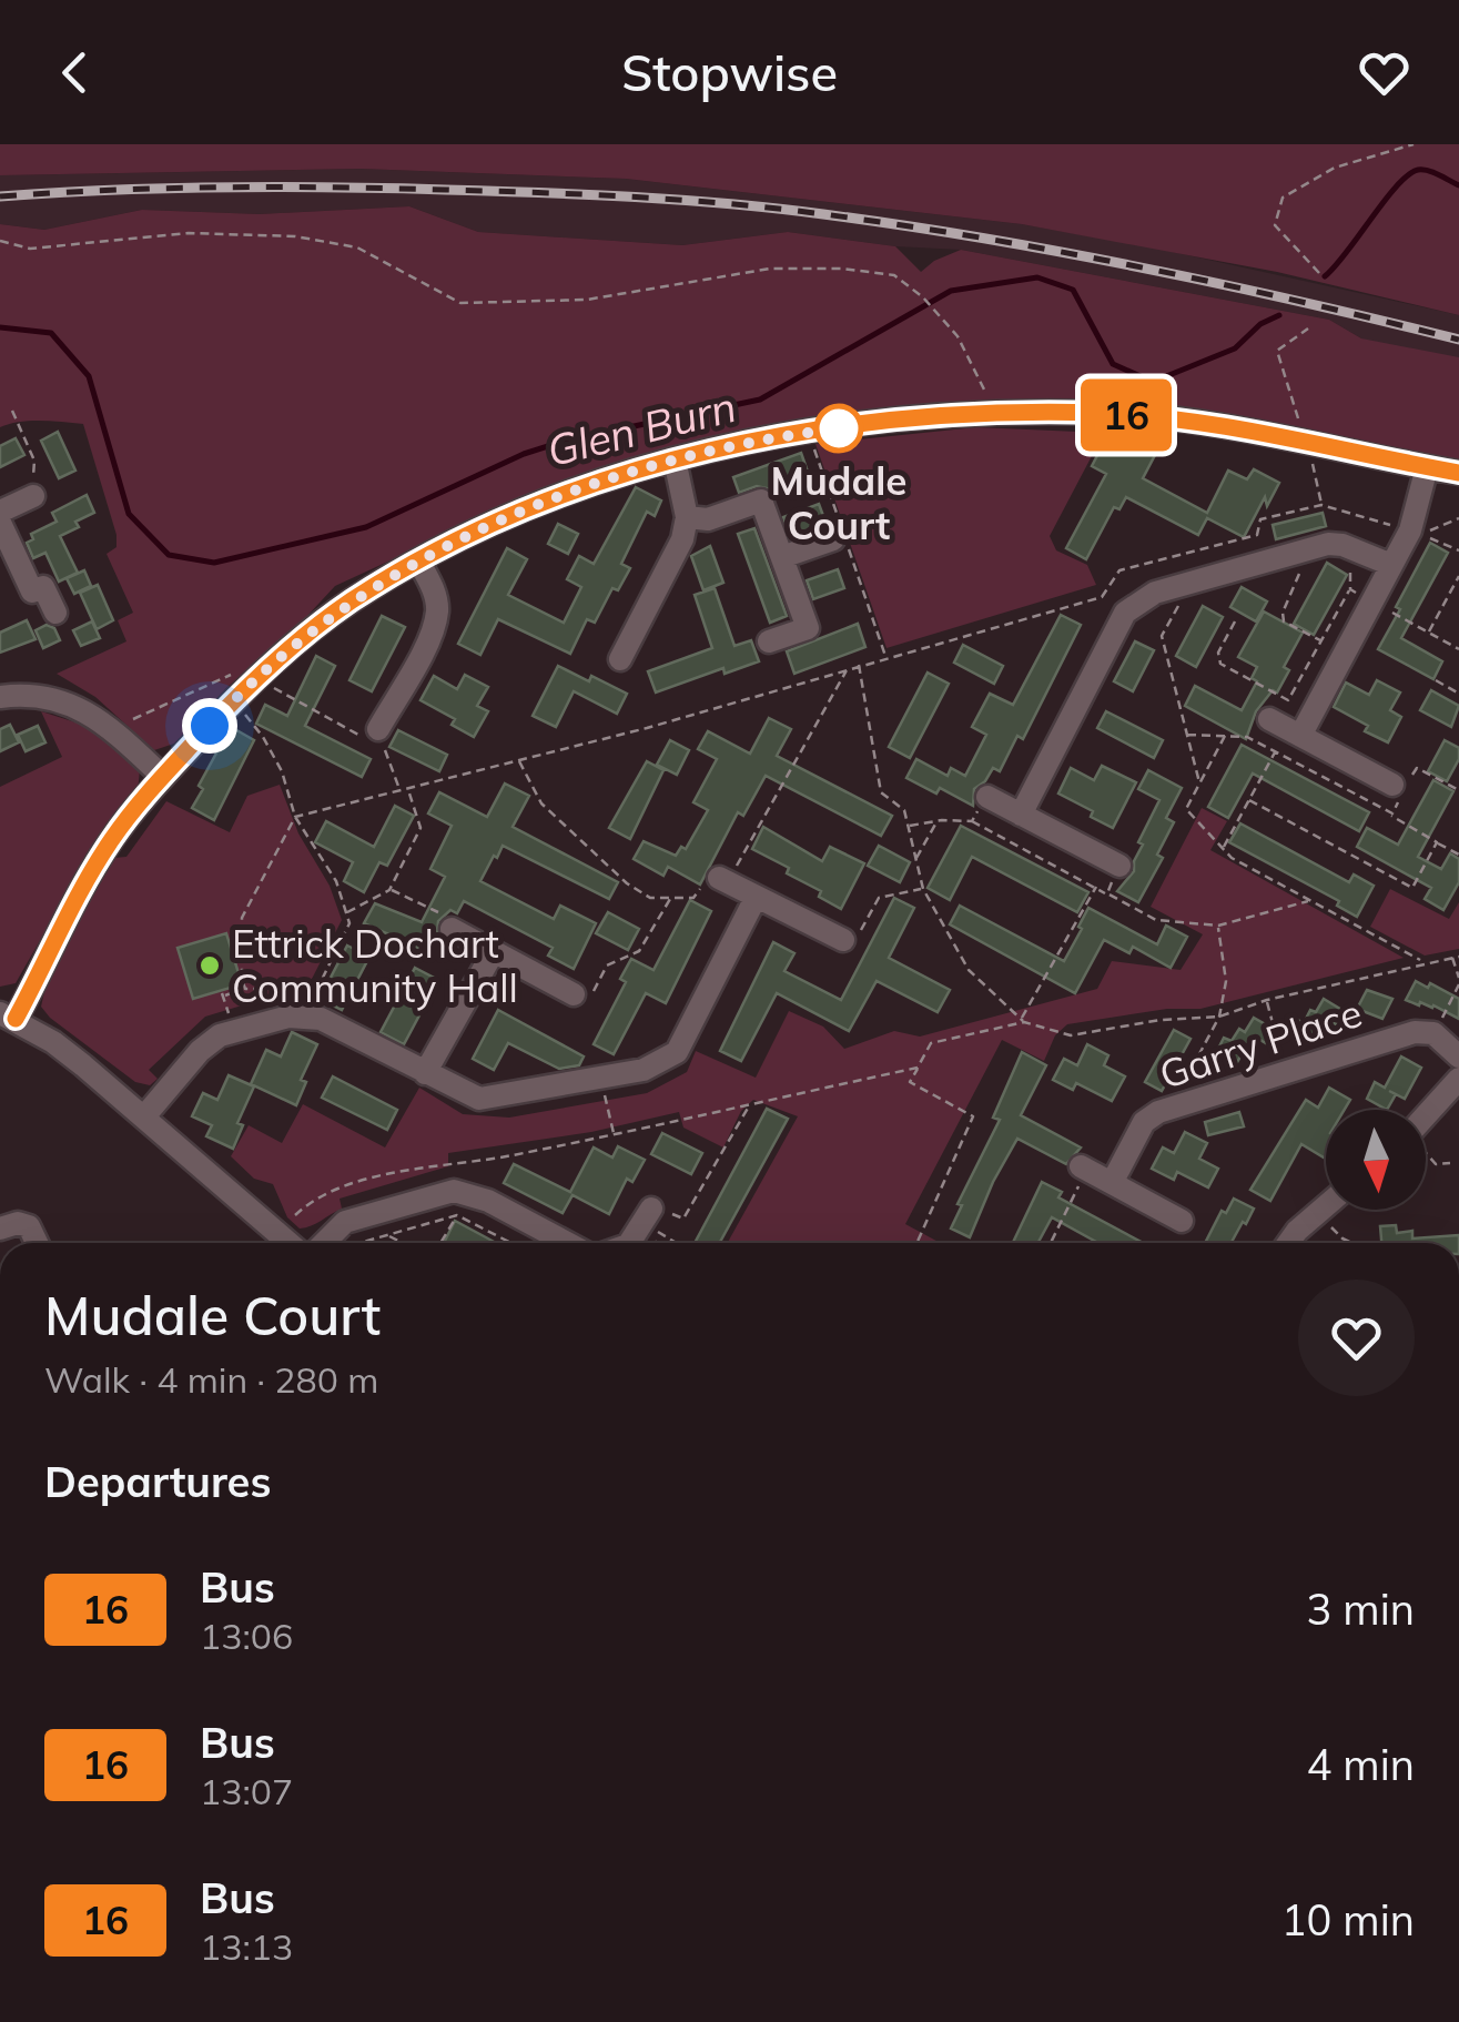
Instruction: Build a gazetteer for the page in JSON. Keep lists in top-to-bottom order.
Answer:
{
  "streets": {
    "street": ["Garry Place"]
  },
  "water": ["Glen Burn"],
  "places": ["Mudale Court", "Ettrick Dochart Community Hall"],
  "lines": ["bus line 16"],
  "north": "bottom",
  "page": {
    "header": "Stopwise",
    "on_map": "16",
    "heading": [
      ["Mudale Court", "Walk · 4 min · 280 m"],
      "Departures"
    ],
    "list": [
      {
        "mark": "16",
        "name": "Bus",
        "note": "13:06",
        "value": "3 min"
      },
      {
        "mark": "16",
        "name": "Bus",
        "note": "13:07",
        "value": "4 min"
      },
      {
        "mark": "16",
        "name": "Bus",
        "note": "13:13",
        "value": "10 min"
      }
    ]
  }
}
